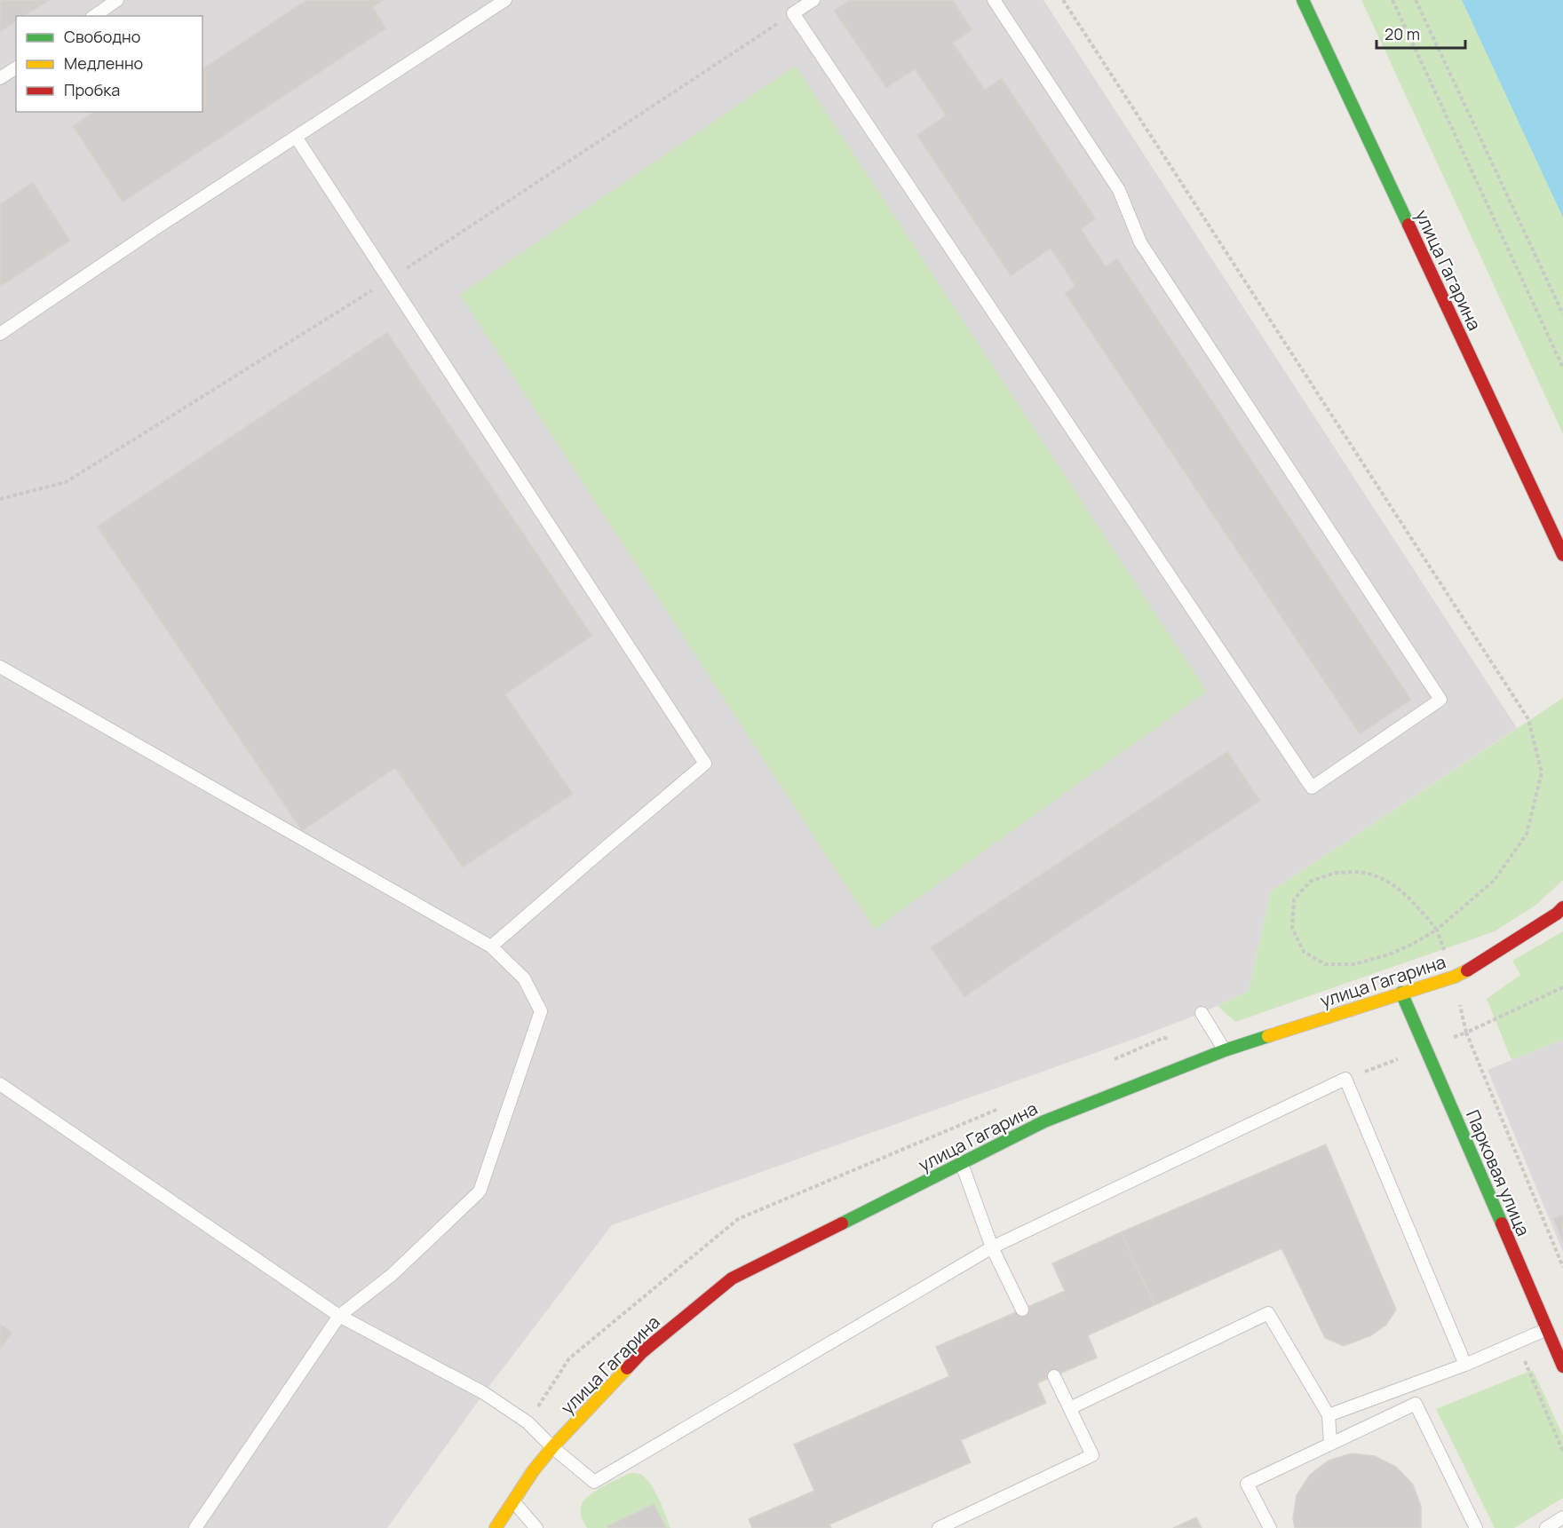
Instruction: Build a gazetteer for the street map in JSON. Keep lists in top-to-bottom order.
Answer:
{
  "streets": {
    "street": ["улица Гагарина", "Парковая улица"]
  },
  "crossings": [
    ["улица Гагарина", "Парковая улица"]
  ],
  "legend": ["Свободно", "Медленно", "Пробка"],
  "scale_bar": "20 m"
}
